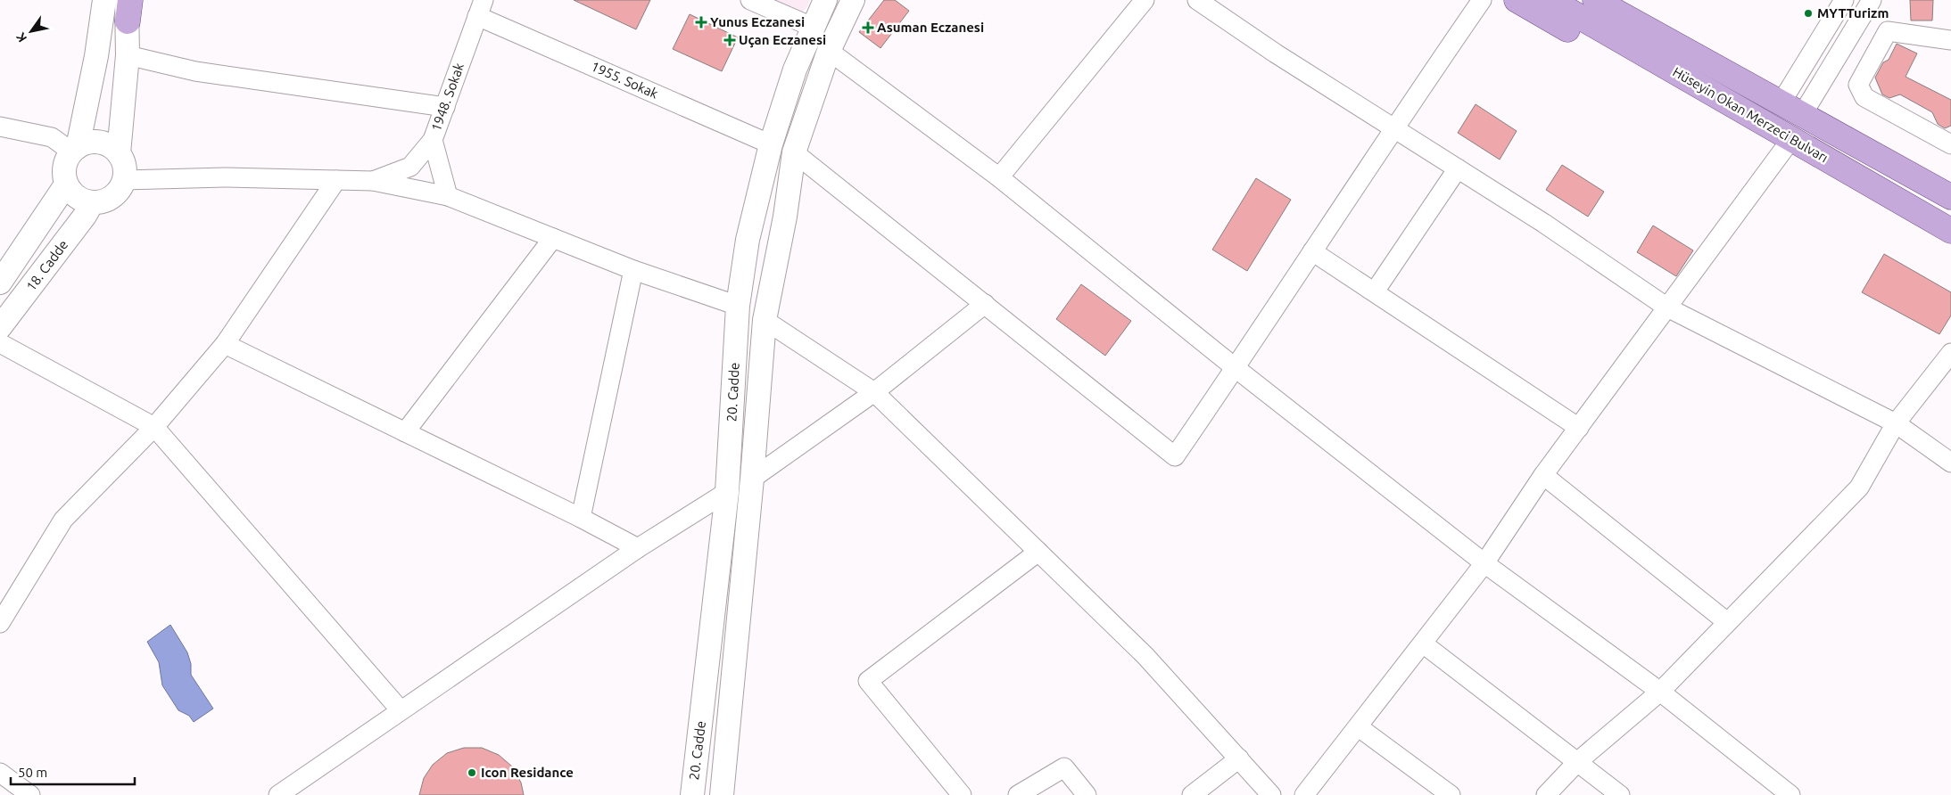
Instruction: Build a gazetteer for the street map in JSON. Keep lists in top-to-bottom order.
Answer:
{
  "streets": {
    "main road": ["Hüseyin Okan Merzeci Bulvarı"],
    "street": [
      "1955. Sokak",
      "1948. Sokak",
      "18. Cadde",
      "20. Cadde"
    ]
  },
  "crossings": [
    ["1955. Sokak", "1948. Sokak"],
    ["1955. Sokak", "20. Cadde"]
  ],
  "places": {
    "other": ["MYTTurizm", "Icon Residance"],
    "health": ["Yunus Eczanesi", "Asuman Eczanesi", "Uçan Eczanesi"]
  },
  "scale_bar": "50 m",
  "north": "bottom left"
}
